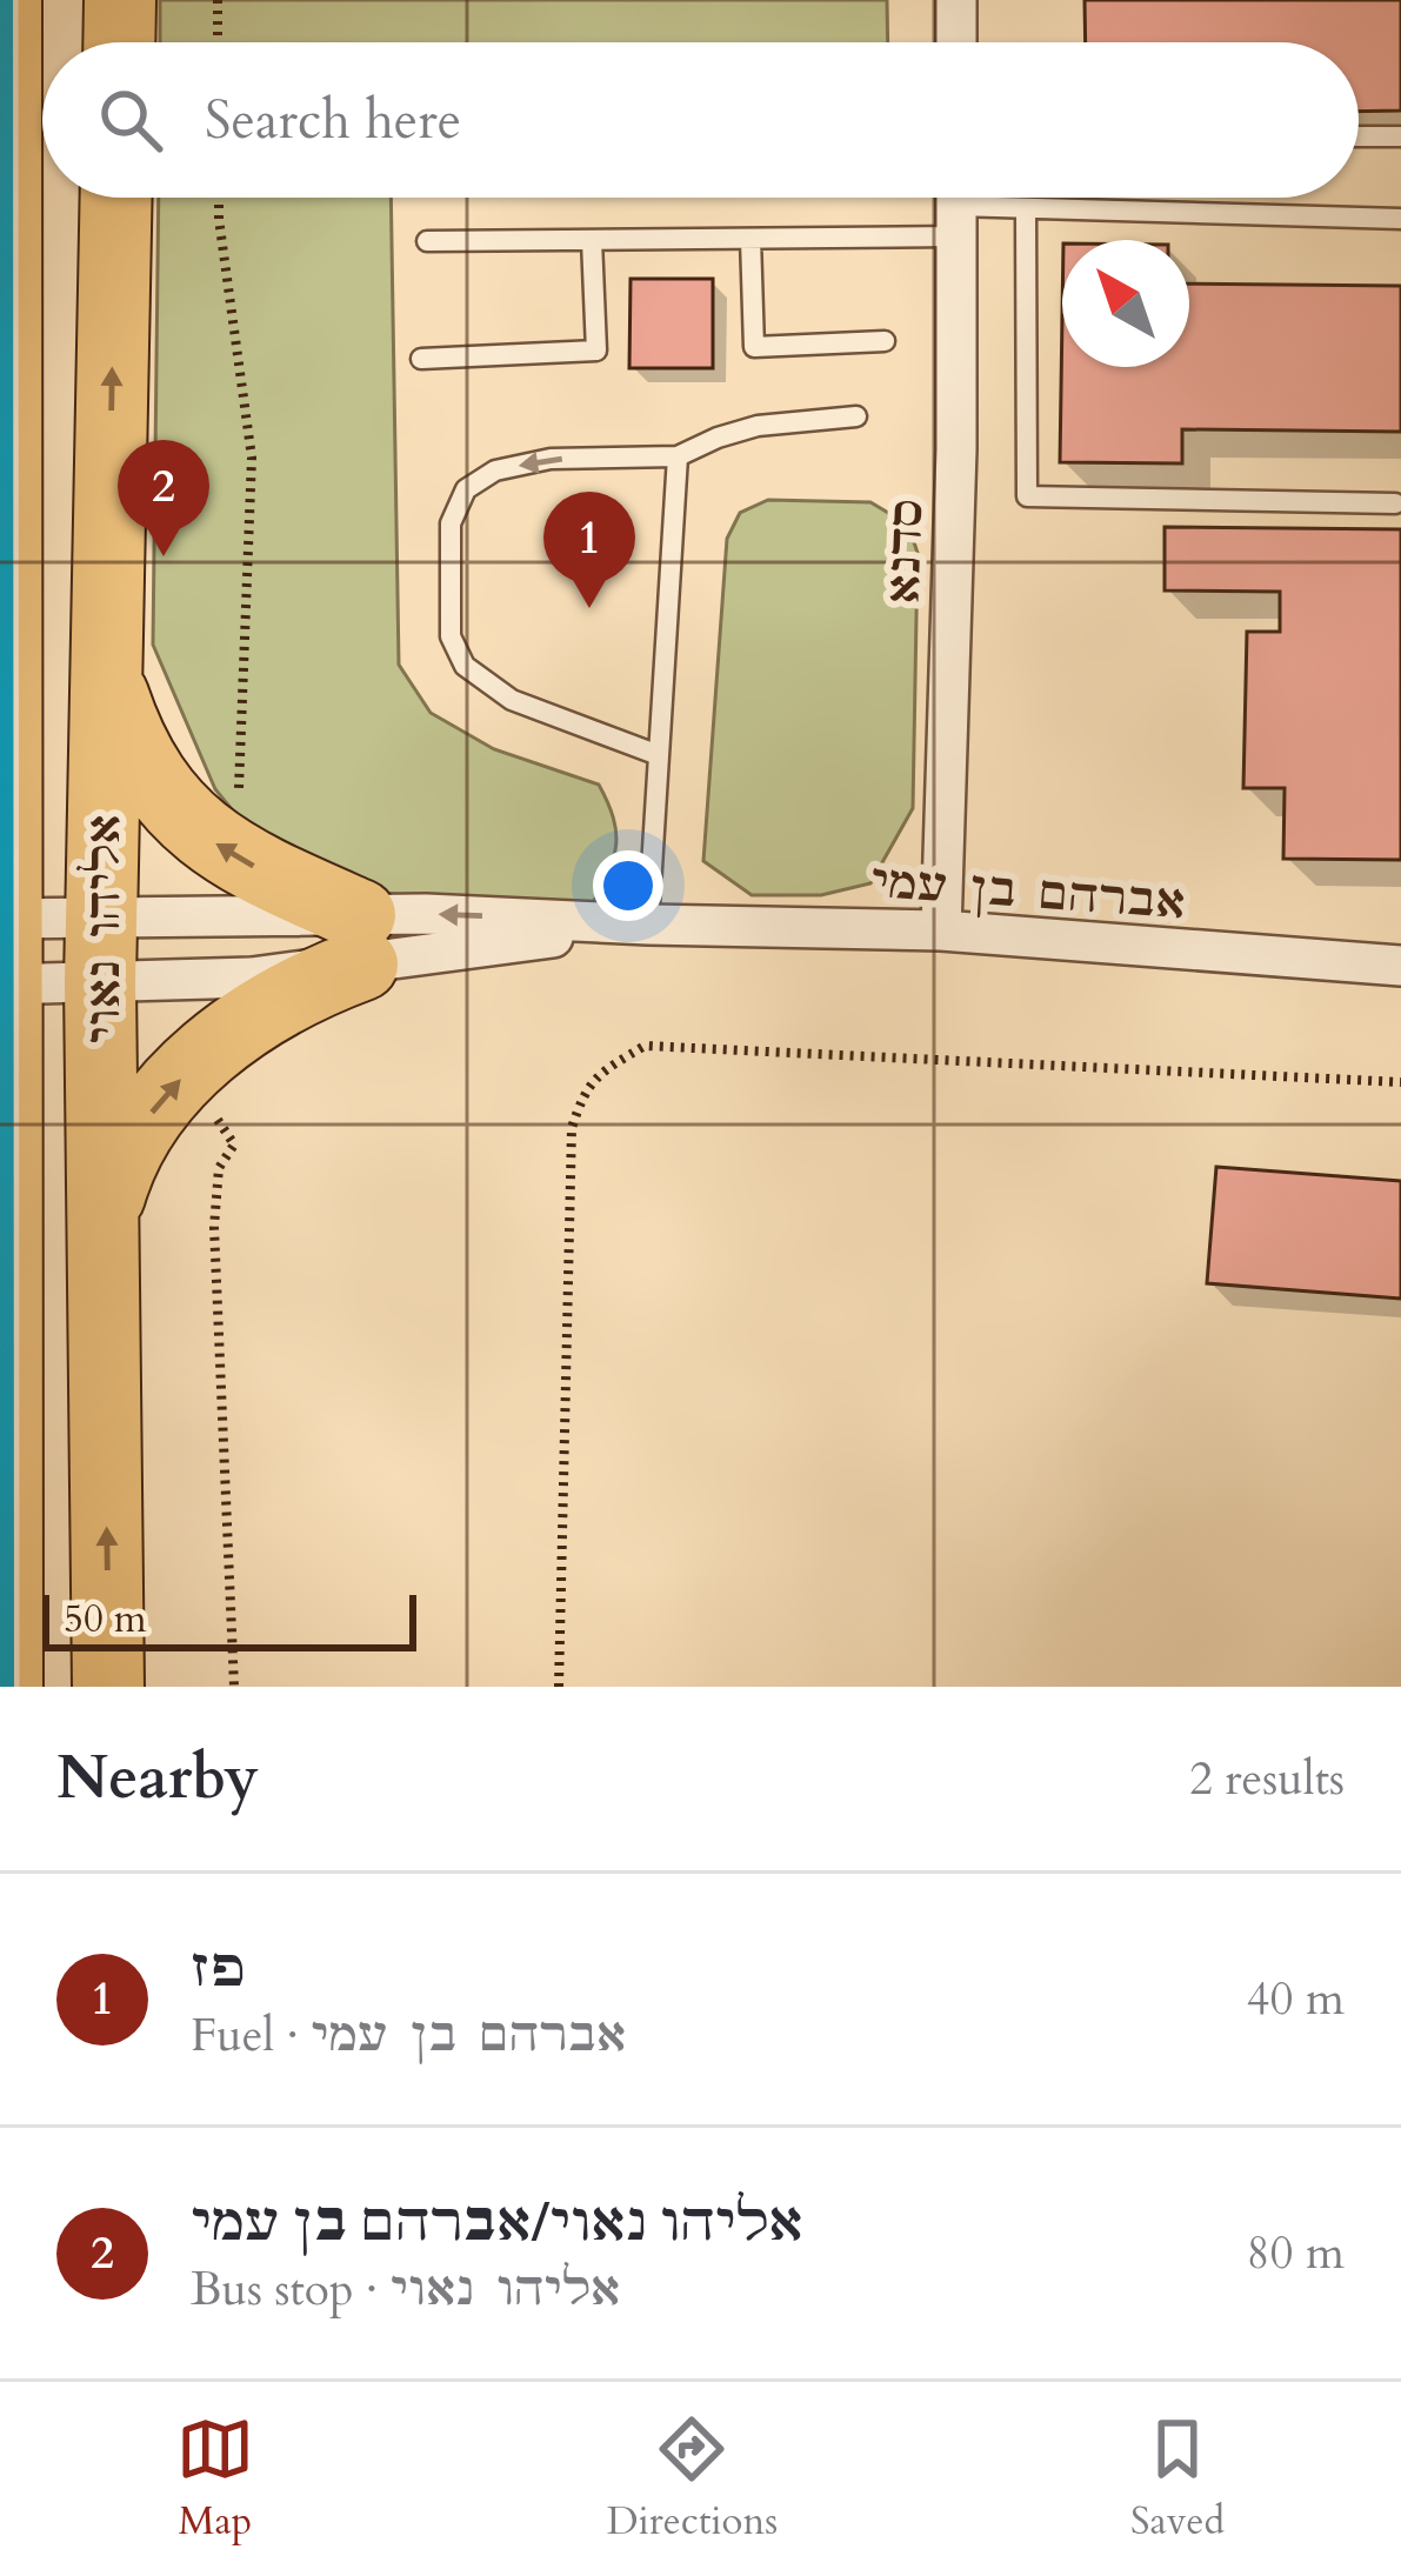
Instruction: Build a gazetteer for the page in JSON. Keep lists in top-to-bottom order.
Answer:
{
  "streets": {
    "highway": ["אליהו נאוי"],
    "street": ["סדנא", "אברהם בן עמי"]
  },
  "crossings": [
    ["סדנא", "אברהם בן עמי"],
    ["אברהם בן עמי", "אליהו נאוי"]
  ],
  "scale_bar": "50 m",
  "north": "top left",
  "page": {
    "search": "Search here",
    "pins": ["2", "1"],
    "scale": "50 m",
    "heading": ["Nearby", "2 results"],
    "list": [
      {
        "mark": "1",
        "name": "פז",
        "note": "Fuel · אברהם בן עמי",
        "value": "40 m"
      },
      {
        "mark": "2",
        "name": "אליהו נאוי/אברהם בן עמי",
        "note": "Bus stop · אליהו נאוי",
        "value": "80 m"
      }
    ],
    "nav": ["Map", "Directions", "Saved"]
  }
}
